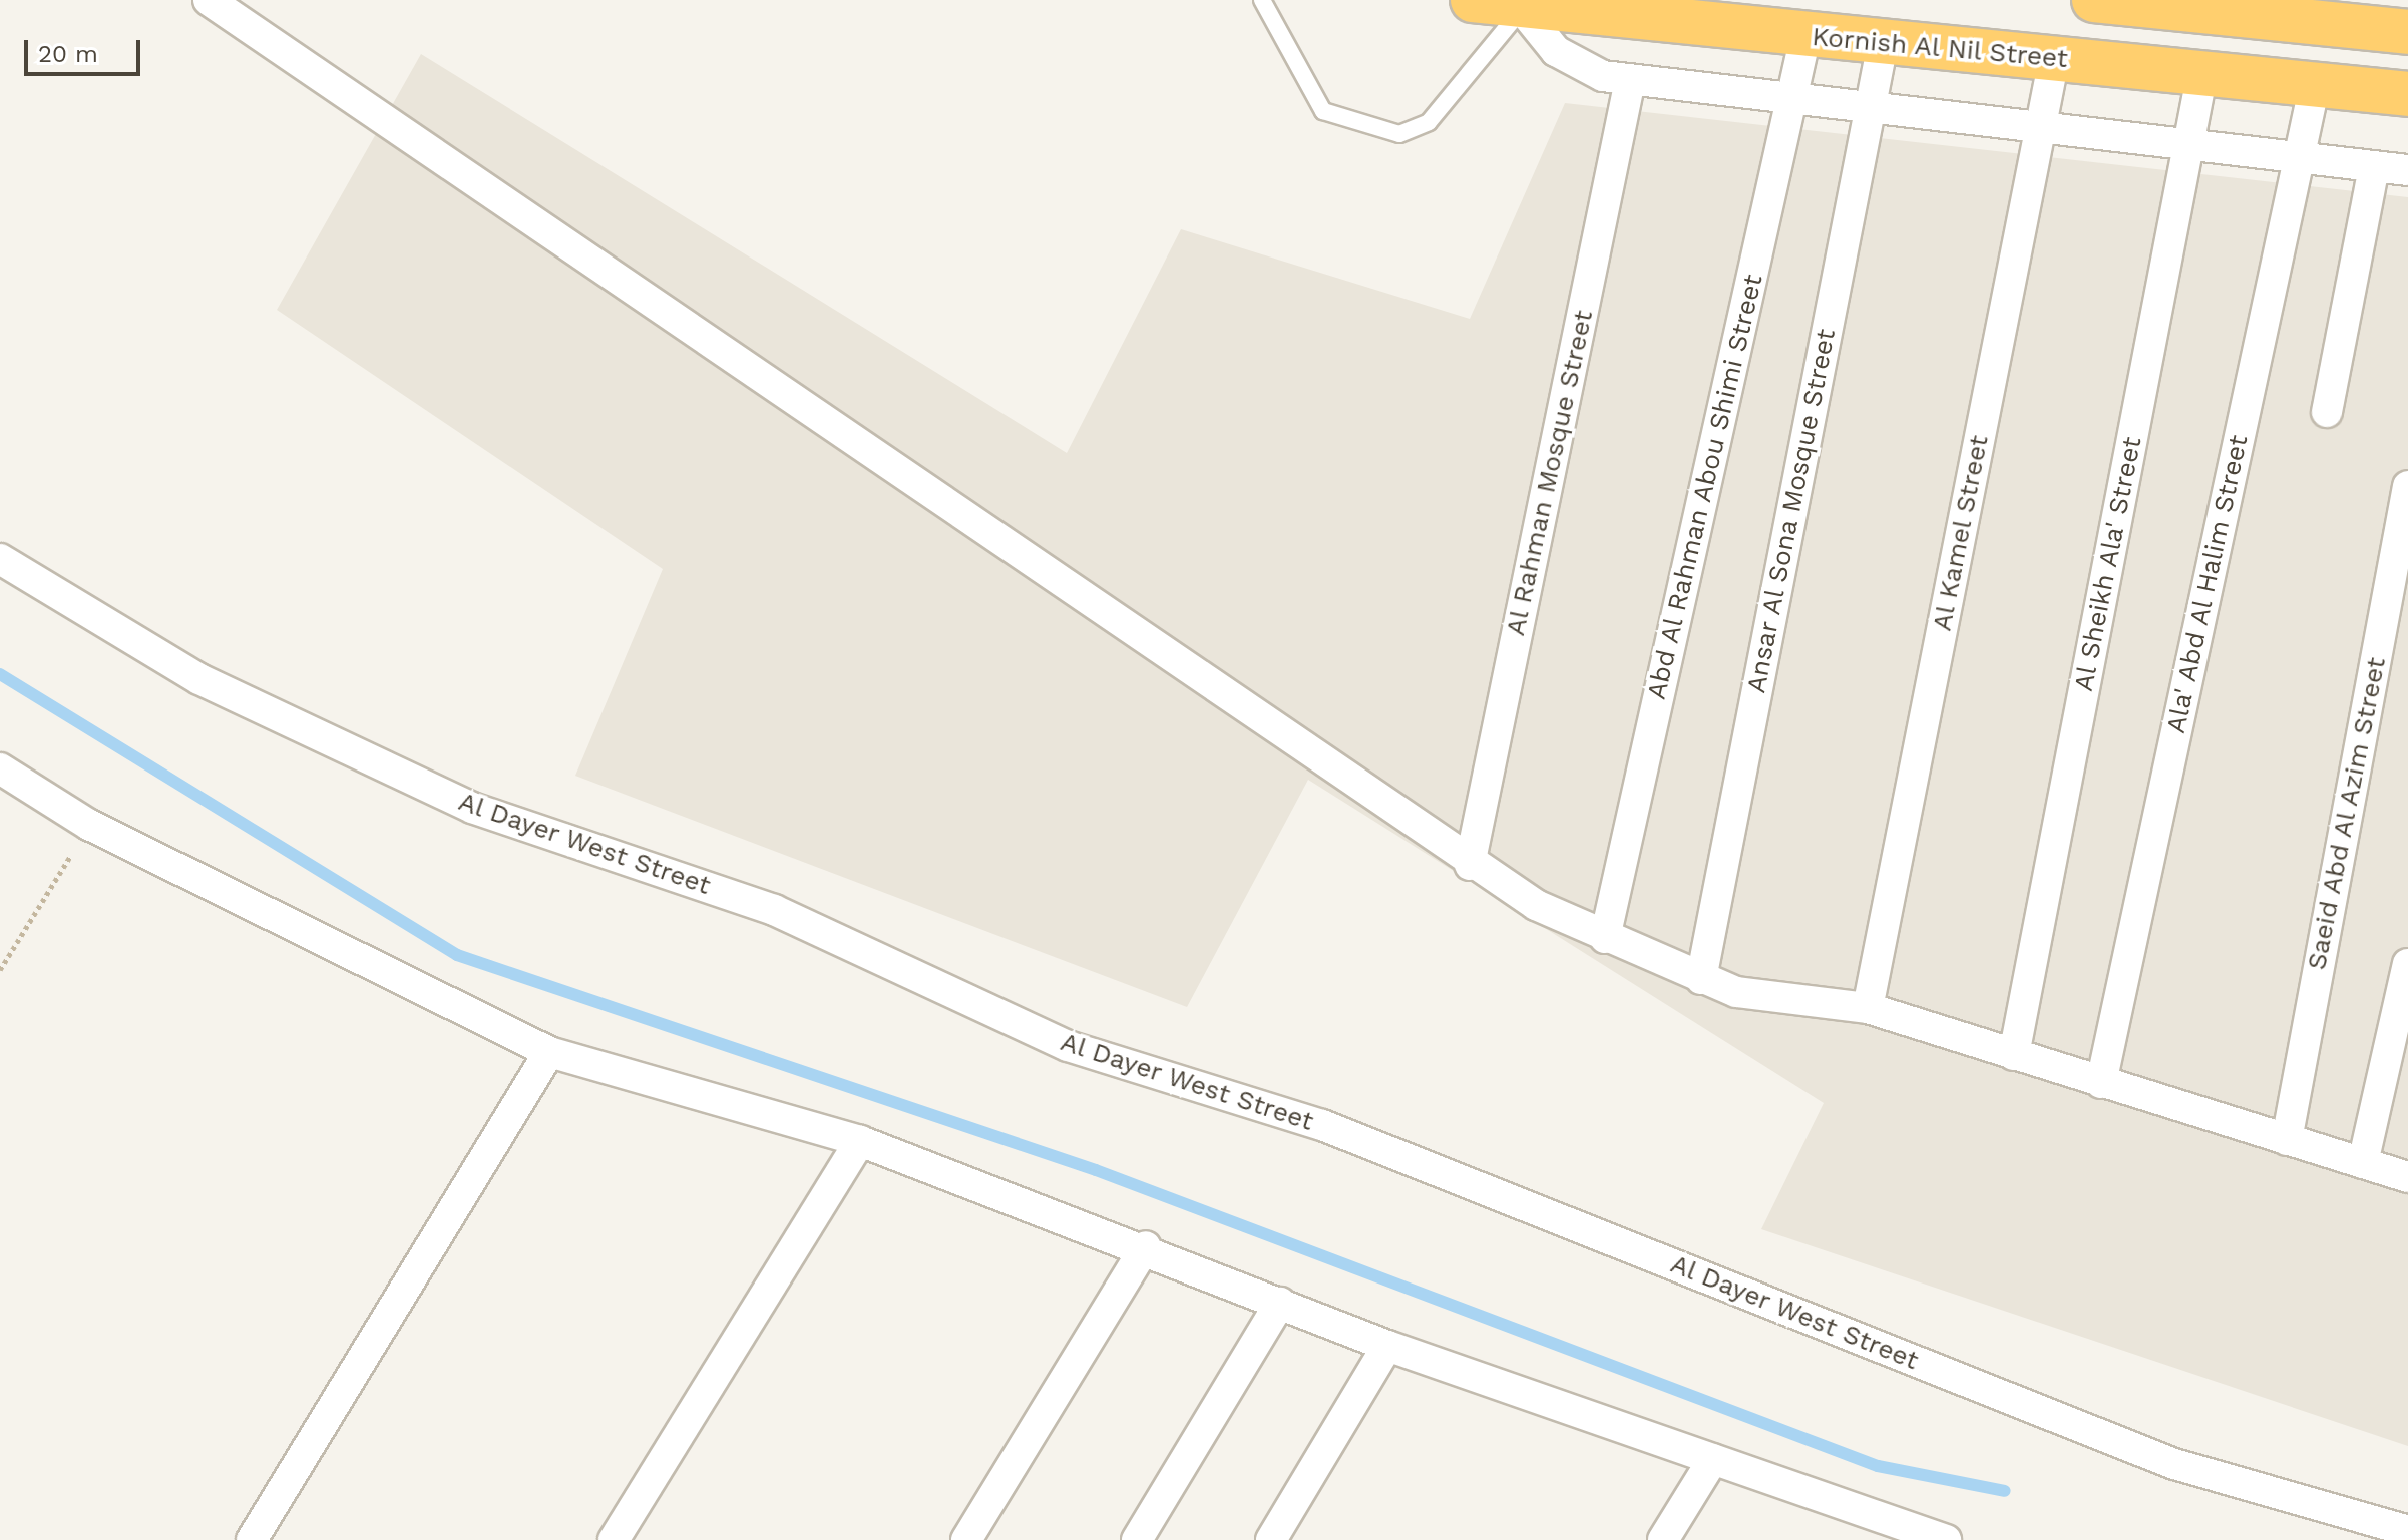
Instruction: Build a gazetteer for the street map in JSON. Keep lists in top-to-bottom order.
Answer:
{
  "streets": {
    "highway": ["Kornish Al Nil Street"],
    "street": [
      "Al Rahman Mosque Street",
      "Abd Al Rahman Abou Shimi Street",
      "Ansar Al Sona Mosque Street",
      "Al Kamel Street",
      "Al Sheikh Ala' Street",
      "Ala' Abd Al Halim Street",
      "Saeid Abd Al Azim Street",
      "Al Dayer West Street"
    ]
  },
  "crossings": [
    ["Kornish Al Nil Street", "Abd Al Rahman Abou Shimi Street"],
    ["Kornish Al Nil Street", "Ansar Al Sona Mosque Street"],
    ["Kornish Al Nil Street", "Al Kamel Street"],
    ["Kornish Al Nil Street", "Al Sheikh Ala' Street"],
    ["Kornish Al Nil Street", "Ala' Abd Al Halim Street"]
  ],
  "scale_bar": "20 m"
}
